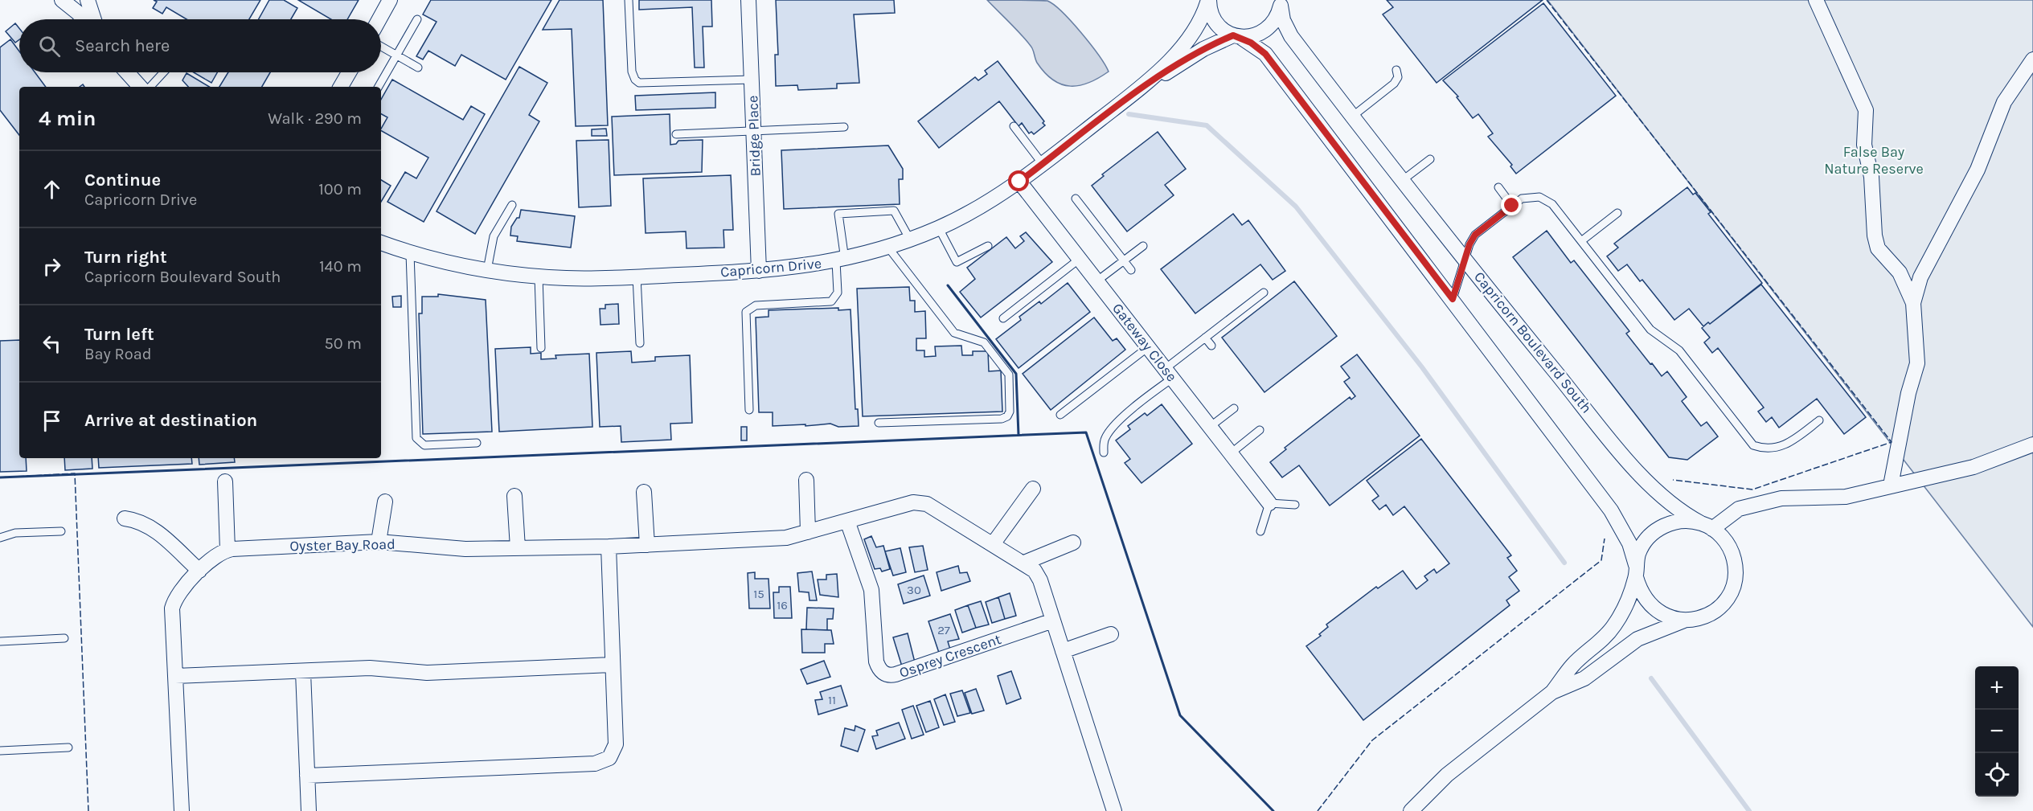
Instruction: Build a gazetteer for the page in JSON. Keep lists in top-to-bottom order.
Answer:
{
  "streets": {
    "street": [
      "Bridge Place",
      "Capricorn Drive",
      "Gateway Close",
      "Capricorn Boulevard South",
      "Oyster Bay Road",
      "Osprey Crescent"
    ]
  },
  "crossings": [
    ["Bridge Place", "Capricorn Drive"],
    ["Capricorn Drive", "Gateway Close"],
    ["Capricorn Drive", "Capricorn Boulevard South"]
  ],
  "parks": ["False Bay Nature Reserve"],
  "house_numbers": [
    "30",
    "15",
    "16",
    "27",
    "11"
  ],
  "page": {
    "search": "Search here",
    "heading": ["4 min", "Walk · 290 m"],
    "list": [
      ["Continue", "Capricorn Drive", "100 m"],
      ["Turn right", "Capricorn Boulevard South", "140 m"],
      ["Turn left", "Bay Road", "50 m"],
      "Arrive at destination"
    ],
    "map_buttons": ["+", "−"]
  }
}
